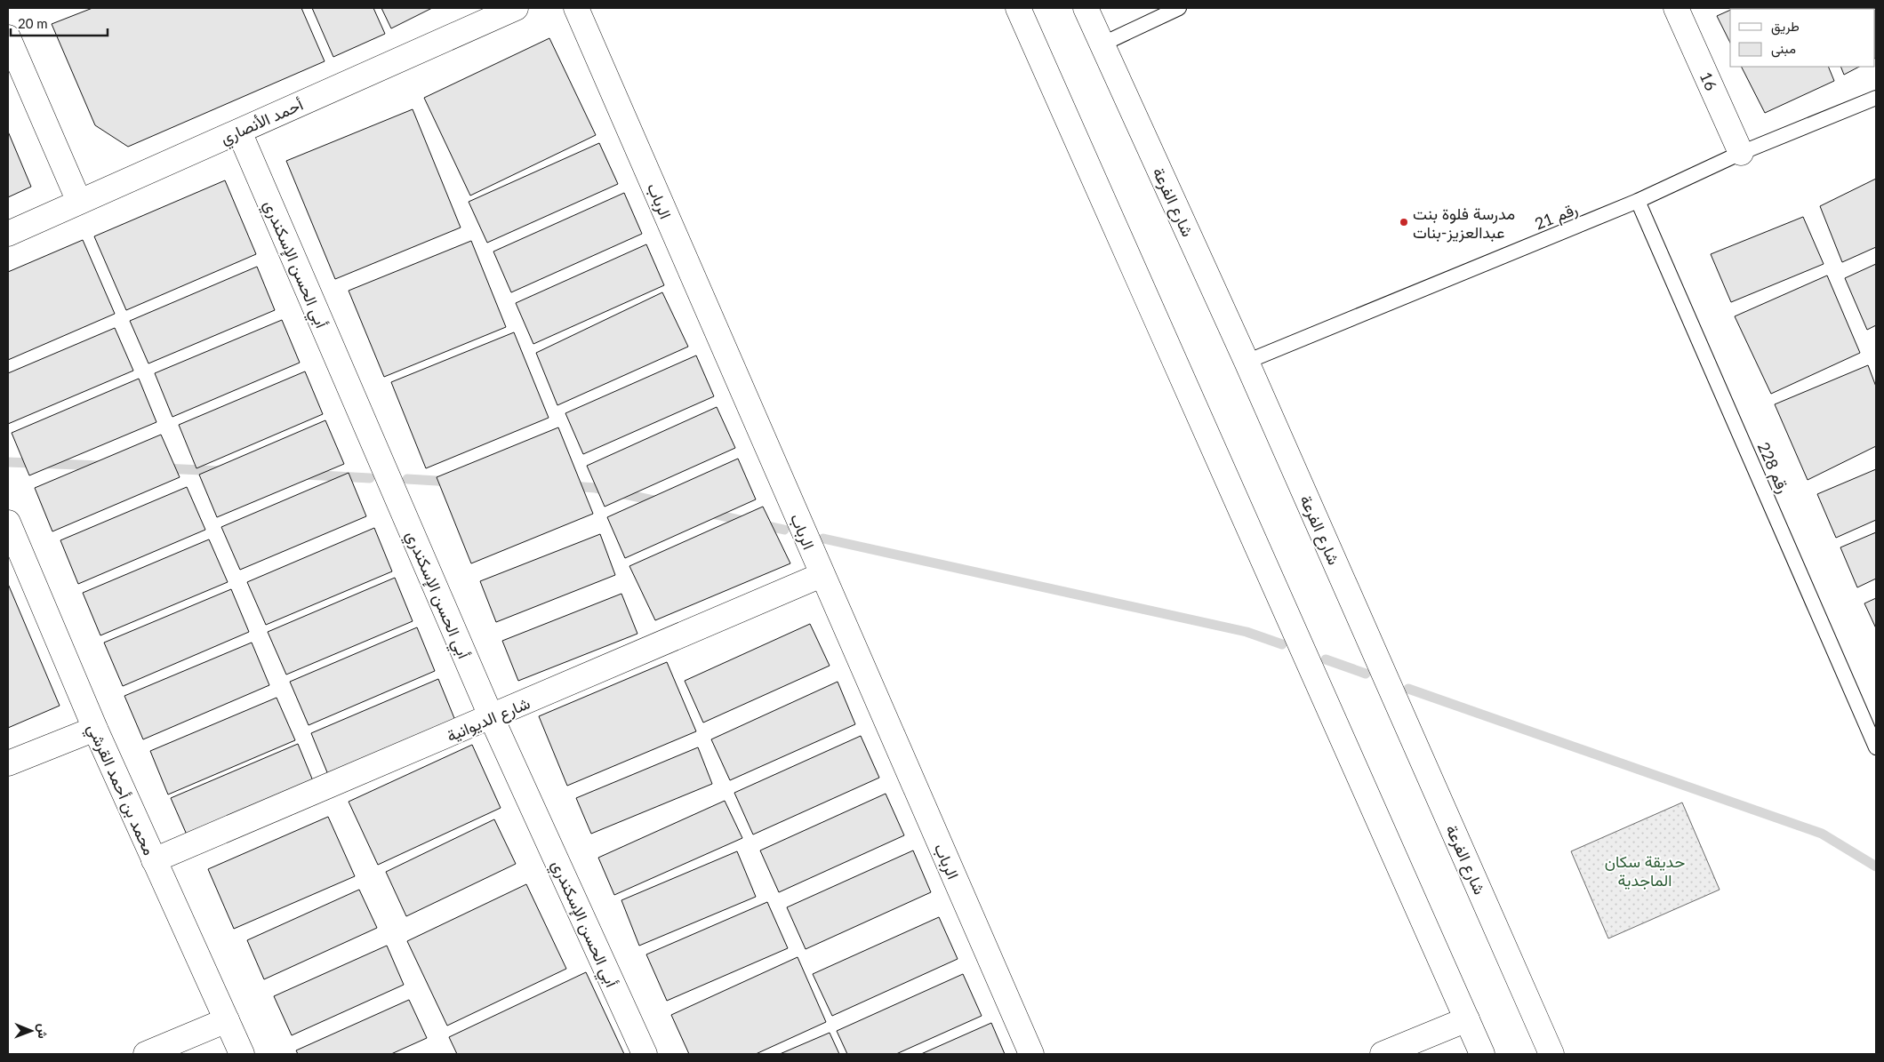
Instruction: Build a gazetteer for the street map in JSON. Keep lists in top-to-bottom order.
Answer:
{
  "streets": {
    "street": [
      "16",
      "أحمد الأنصاري",
      "الرباب",
      "شارع الفرعة",
      "أبي الحسن الإسكندري",
      "شارع الديوانية",
      "محمد بن أحمد القرشي"
    ],
    "lane": ["رقم 21", "رقم 228"]
  },
  "crossings": [
    ["16", "رقم 21"],
    ["أحمد الأنصاري", "أبي الحسن الإسكندري"],
    ["الرباب", "شارع الديوانية"],
    ["شارع الفرعة", "رقم 21"],
    ["رقم 21", "رقم 228"],
    ["أبي الحسن الإسكندري", "شارع الديوانية"],
    ["شارع الديوانية", "محمد بن أحمد القرشي"]
  ],
  "parks": ["حديقة سكان الماجدية"],
  "places": ["مدرسة فلوة بنت عبدالعزيز-بنات"],
  "legend": ["طريق", "مبنى"],
  "scale_bar": "20 m",
  "north": "right"
}
